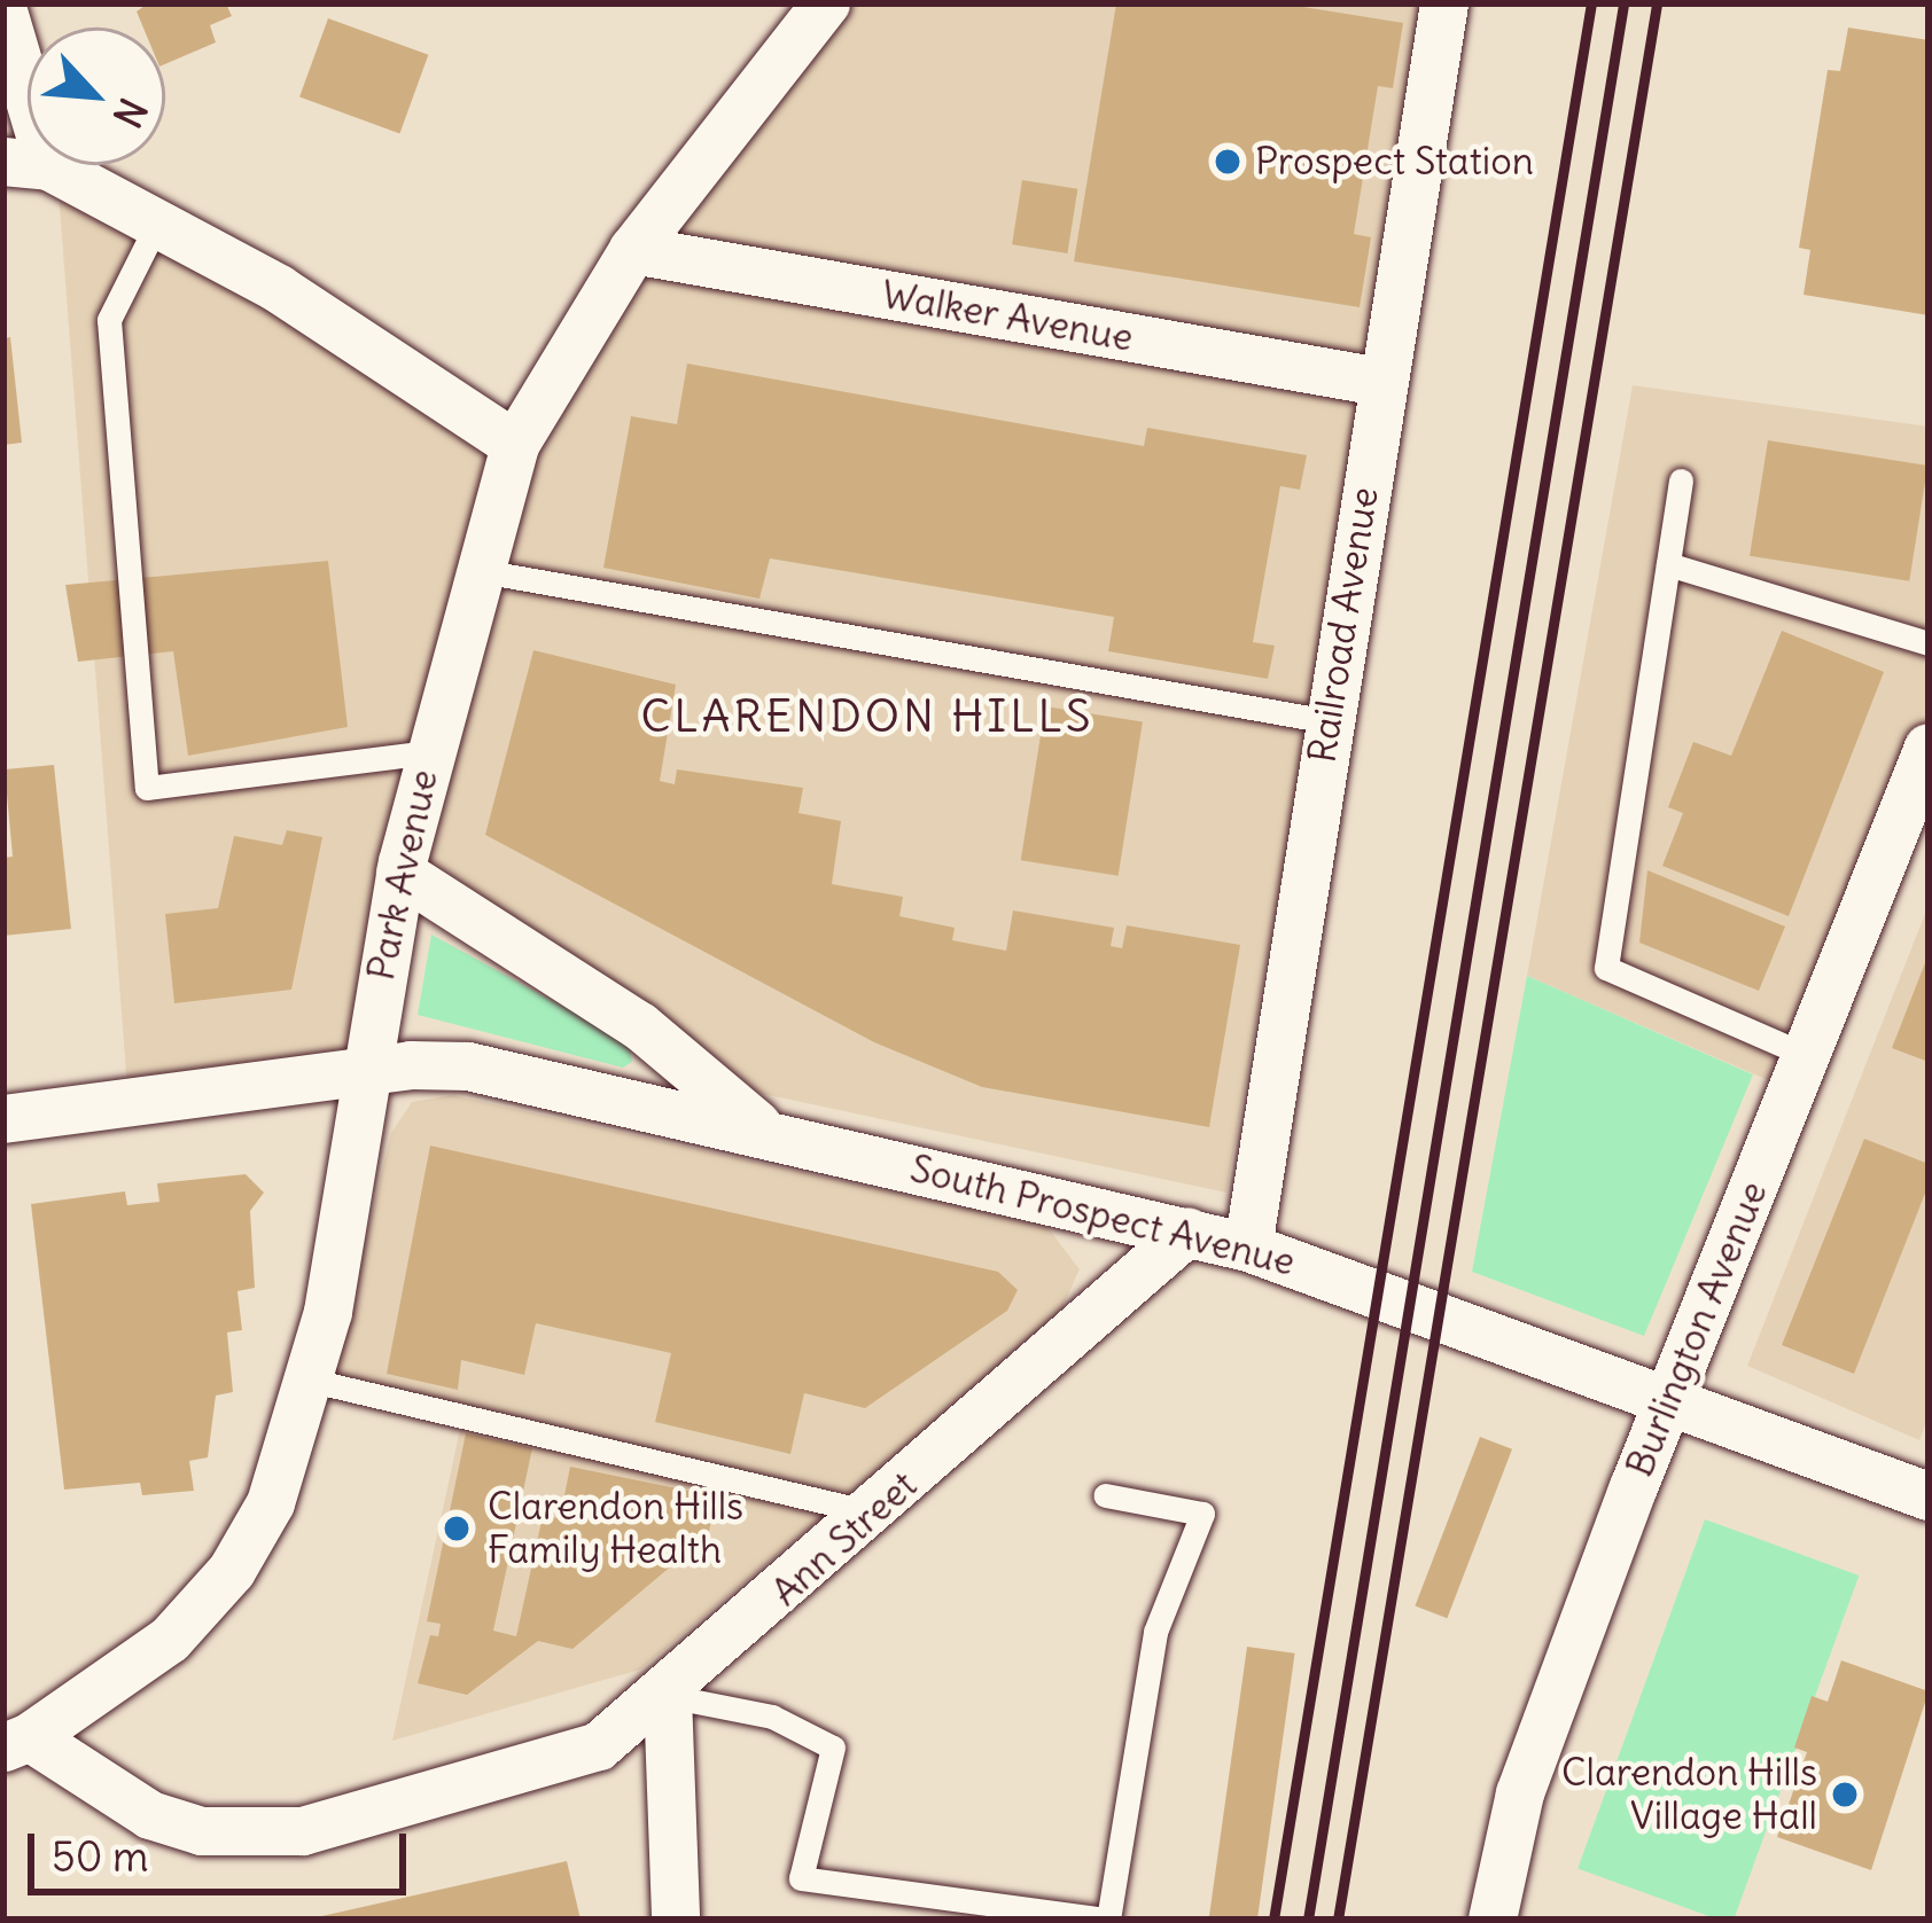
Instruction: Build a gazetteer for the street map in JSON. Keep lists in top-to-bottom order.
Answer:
{
  "streets": {
    "street": [
      "Walker Avenue",
      "Railroad Avenue",
      "Park Avenue",
      "South Prospect Avenue",
      "Burlington Avenue",
      "Ann Street"
    ]
  },
  "crossings": [
    ["Walker Avenue", "Railroad Avenue"],
    ["Walker Avenue", "Park Avenue"],
    ["Railroad Avenue", "South Prospect Avenue"],
    ["Park Avenue", "South Prospect Avenue"],
    ["Park Avenue", "Ann Street"],
    ["South Prospect Avenue", "Burlington Avenue"],
    ["South Prospect Avenue", "Ann Street"]
  ],
  "districts": ["CLARENDON HILLS"],
  "places": ["Prospect Station", "Clarendon Hills Family Health", "Clarendon Hills Village Hall"],
  "scale_bar": "50 m",
  "north": "bottom right"
}
